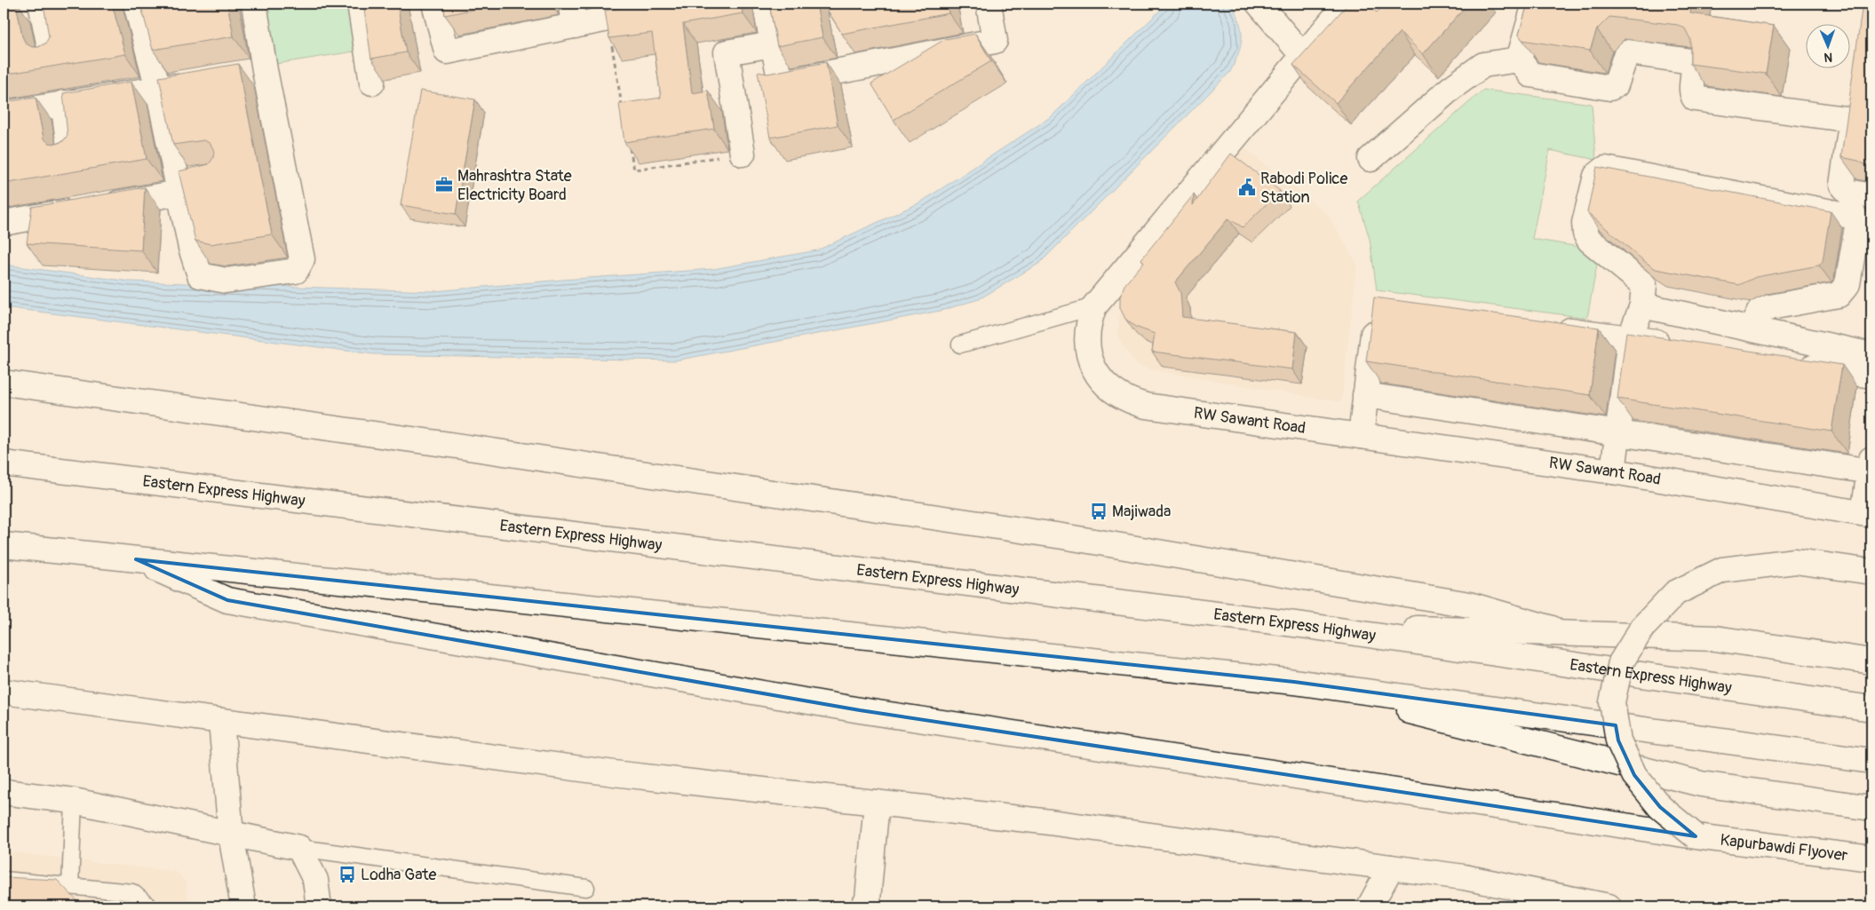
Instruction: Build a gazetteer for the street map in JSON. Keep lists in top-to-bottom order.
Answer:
{
  "streets": {
    "main road": ["RW Sawant Road", "Eastern Express Highway", "Kapurbawdi Flyover"]
  },
  "places": {
    "office": ["Mahrashtra State Electricity Board"],
    "public building": ["Rabodi Police Station"],
    "bus stop": ["Majiwada", "Lodha Gate"]
  },
  "north": "bottom"
}
